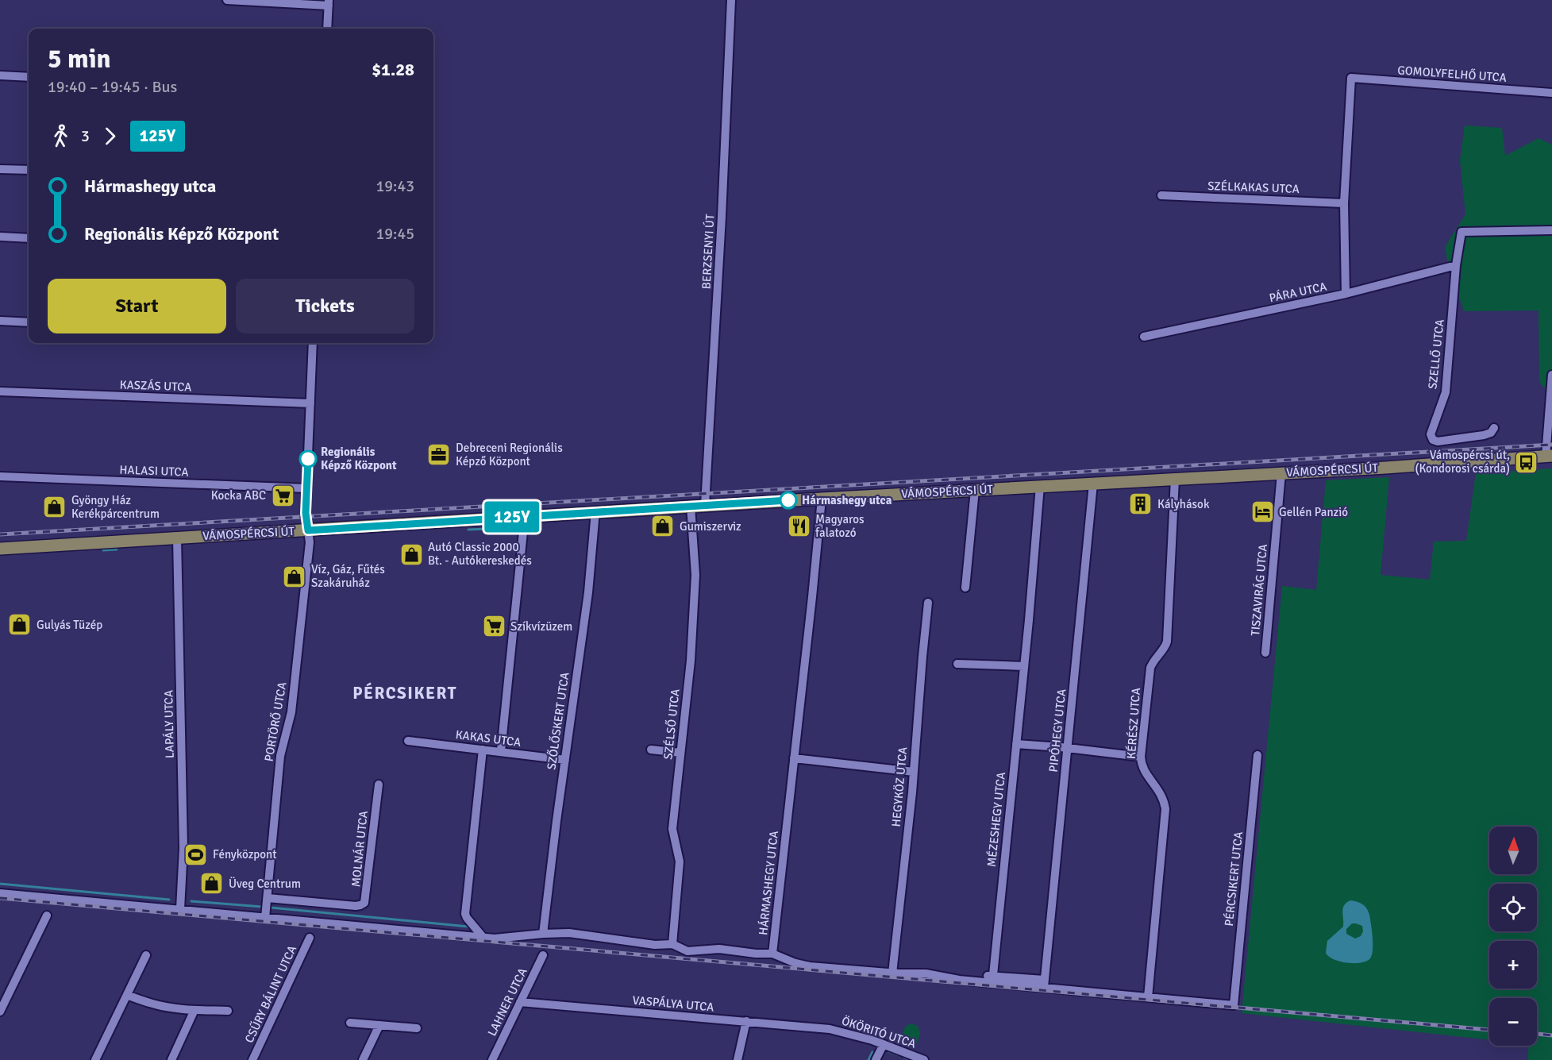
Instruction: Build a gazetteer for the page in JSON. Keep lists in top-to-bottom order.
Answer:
{
  "streets": {
    "main road": ["VÁMOSPÉRCSI ÚT"],
    "street": [
      "GOMOLYFELHŐ UTCA",
      "SZÉLKAKAS UTCA",
      "BERZSENYI ÚT",
      "PÁRA UTCA",
      "SZELLŐ UTCA",
      "KASZÁS UTCA",
      "HALASI UTCA",
      "TISZAVIRÁG UTCA",
      "SZŐLŐSKERT UTCA",
      "PORTÖRŐ UTCA",
      "KÉRÉSZ UTCA",
      "LAPÁLY UTCA",
      "SZÉLSŐ UTCA",
      "PIPÓHEGY UTCA",
      "KAKAS UTCA",
      "HEGYKÖZ UTCA",
      "MÉZESHEGY UTCA",
      "MOLNÁR UTCA",
      "PÉRCSIKERT UTCA",
      "HÁRMASHEGY UTCA",
      "CSŰRY BÁLINT UTCA",
      "LAHNER UTCA",
      "VASPÁLYA UTCA",
      "ÖKÖRITÓ UTCA"
    ]
  },
  "crossings": [
    ["GOMOLYFELHŐ UTCA", "SZÉLKAKAS UTCA"],
    ["BERZSENYI ÚT", "VÁMOSPÉRCSI ÚT"],
    ["PÁRA UTCA", "SZELLŐ UTCA"],
    ["KASZÁS UTCA", "PORTÖRŐ UTCA"],
    ["VÁMOSPÉRCSI ÚT", "TISZAVIRÁG UTCA"],
    ["VÁMOSPÉRCSI ÚT", "SZŐLŐSKERT UTCA"],
    ["VÁMOSPÉRCSI ÚT", "PORTÖRŐ UTCA"],
    ["VÁMOSPÉRCSI ÚT", "KÉRÉSZ UTCA"],
    ["VÁMOSPÉRCSI ÚT", "LAPÁLY UTCA"],
    ["VÁMOSPÉRCSI ÚT", "SZÉLSŐ UTCA"],
    ["VÁMOSPÉRCSI ÚT", "PIPÓHEGY UTCA"],
    ["VÁMOSPÉRCSI ÚT", "MÉZESHEGY UTCA"],
    ["VÁMOSPÉRCSI ÚT", "HÁRMASHEGY UTCA"],
    ["HALASI UTCA", "PORTÖRŐ UTCA"],
    ["SZŐLŐSKERT UTCA", "KAKAS UTCA"],
    ["PORTÖRŐ UTCA", "MOLNÁR UTCA"],
    ["KÉRÉSZ UTCA", "PÉRCSIKERT UTCA"],
    ["LAHNER UTCA", "VASPÁLYA UTCA"],
    ["VASPÁLYA UTCA", "ÖKÖRITÓ UTCA"]
  ],
  "districts": ["PÉRCSIKERT"],
  "places": {
    "office": ["Debreceni Regionális Képző Központ"],
    "other": ["Regionális Képző Központ", "Hármashegy utca"],
    "bus stop": ["Vámospércsi út, (Kondorosi csárda)"],
    "supermarket": ["Kocka ABC", "Szíkvízüzem"],
    "building": ["Kályhások"],
    "shop": [
      "Gyöngy Ház Kerékpárcentrum",
      "Gumiszerviz",
      "Autó Classic 2000 Bt. - Autókereskedés",
      "Víz, Gáz, Fűtés Szakáruház",
      "Gulyás Tüzép",
      "Üveg Centrum"
    ],
    "hotel": ["Gellén Panzió"],
    "restaurant": ["Magyaros falatozó"],
    "sports": ["Fényközpont"]
  },
  "lines": ["bus line 125Y"],
  "north": "top",
  "page": {
    "on_map": "125Y",
    "heading": ["5 min", "19:40 – 19:45 · Bus", "$1.28"],
    "legs": ["3", "125Y"],
    "list": [
      {
        "name": "Hármashegy utca",
        "value": "19:43"
      },
      {
        "name": "Regionális Képző Központ",
        "value": "19:45"
      }
    ],
    "buttons": ["Start", "Tickets"],
    "map_buttons": ["+", "−"]
  }
}
